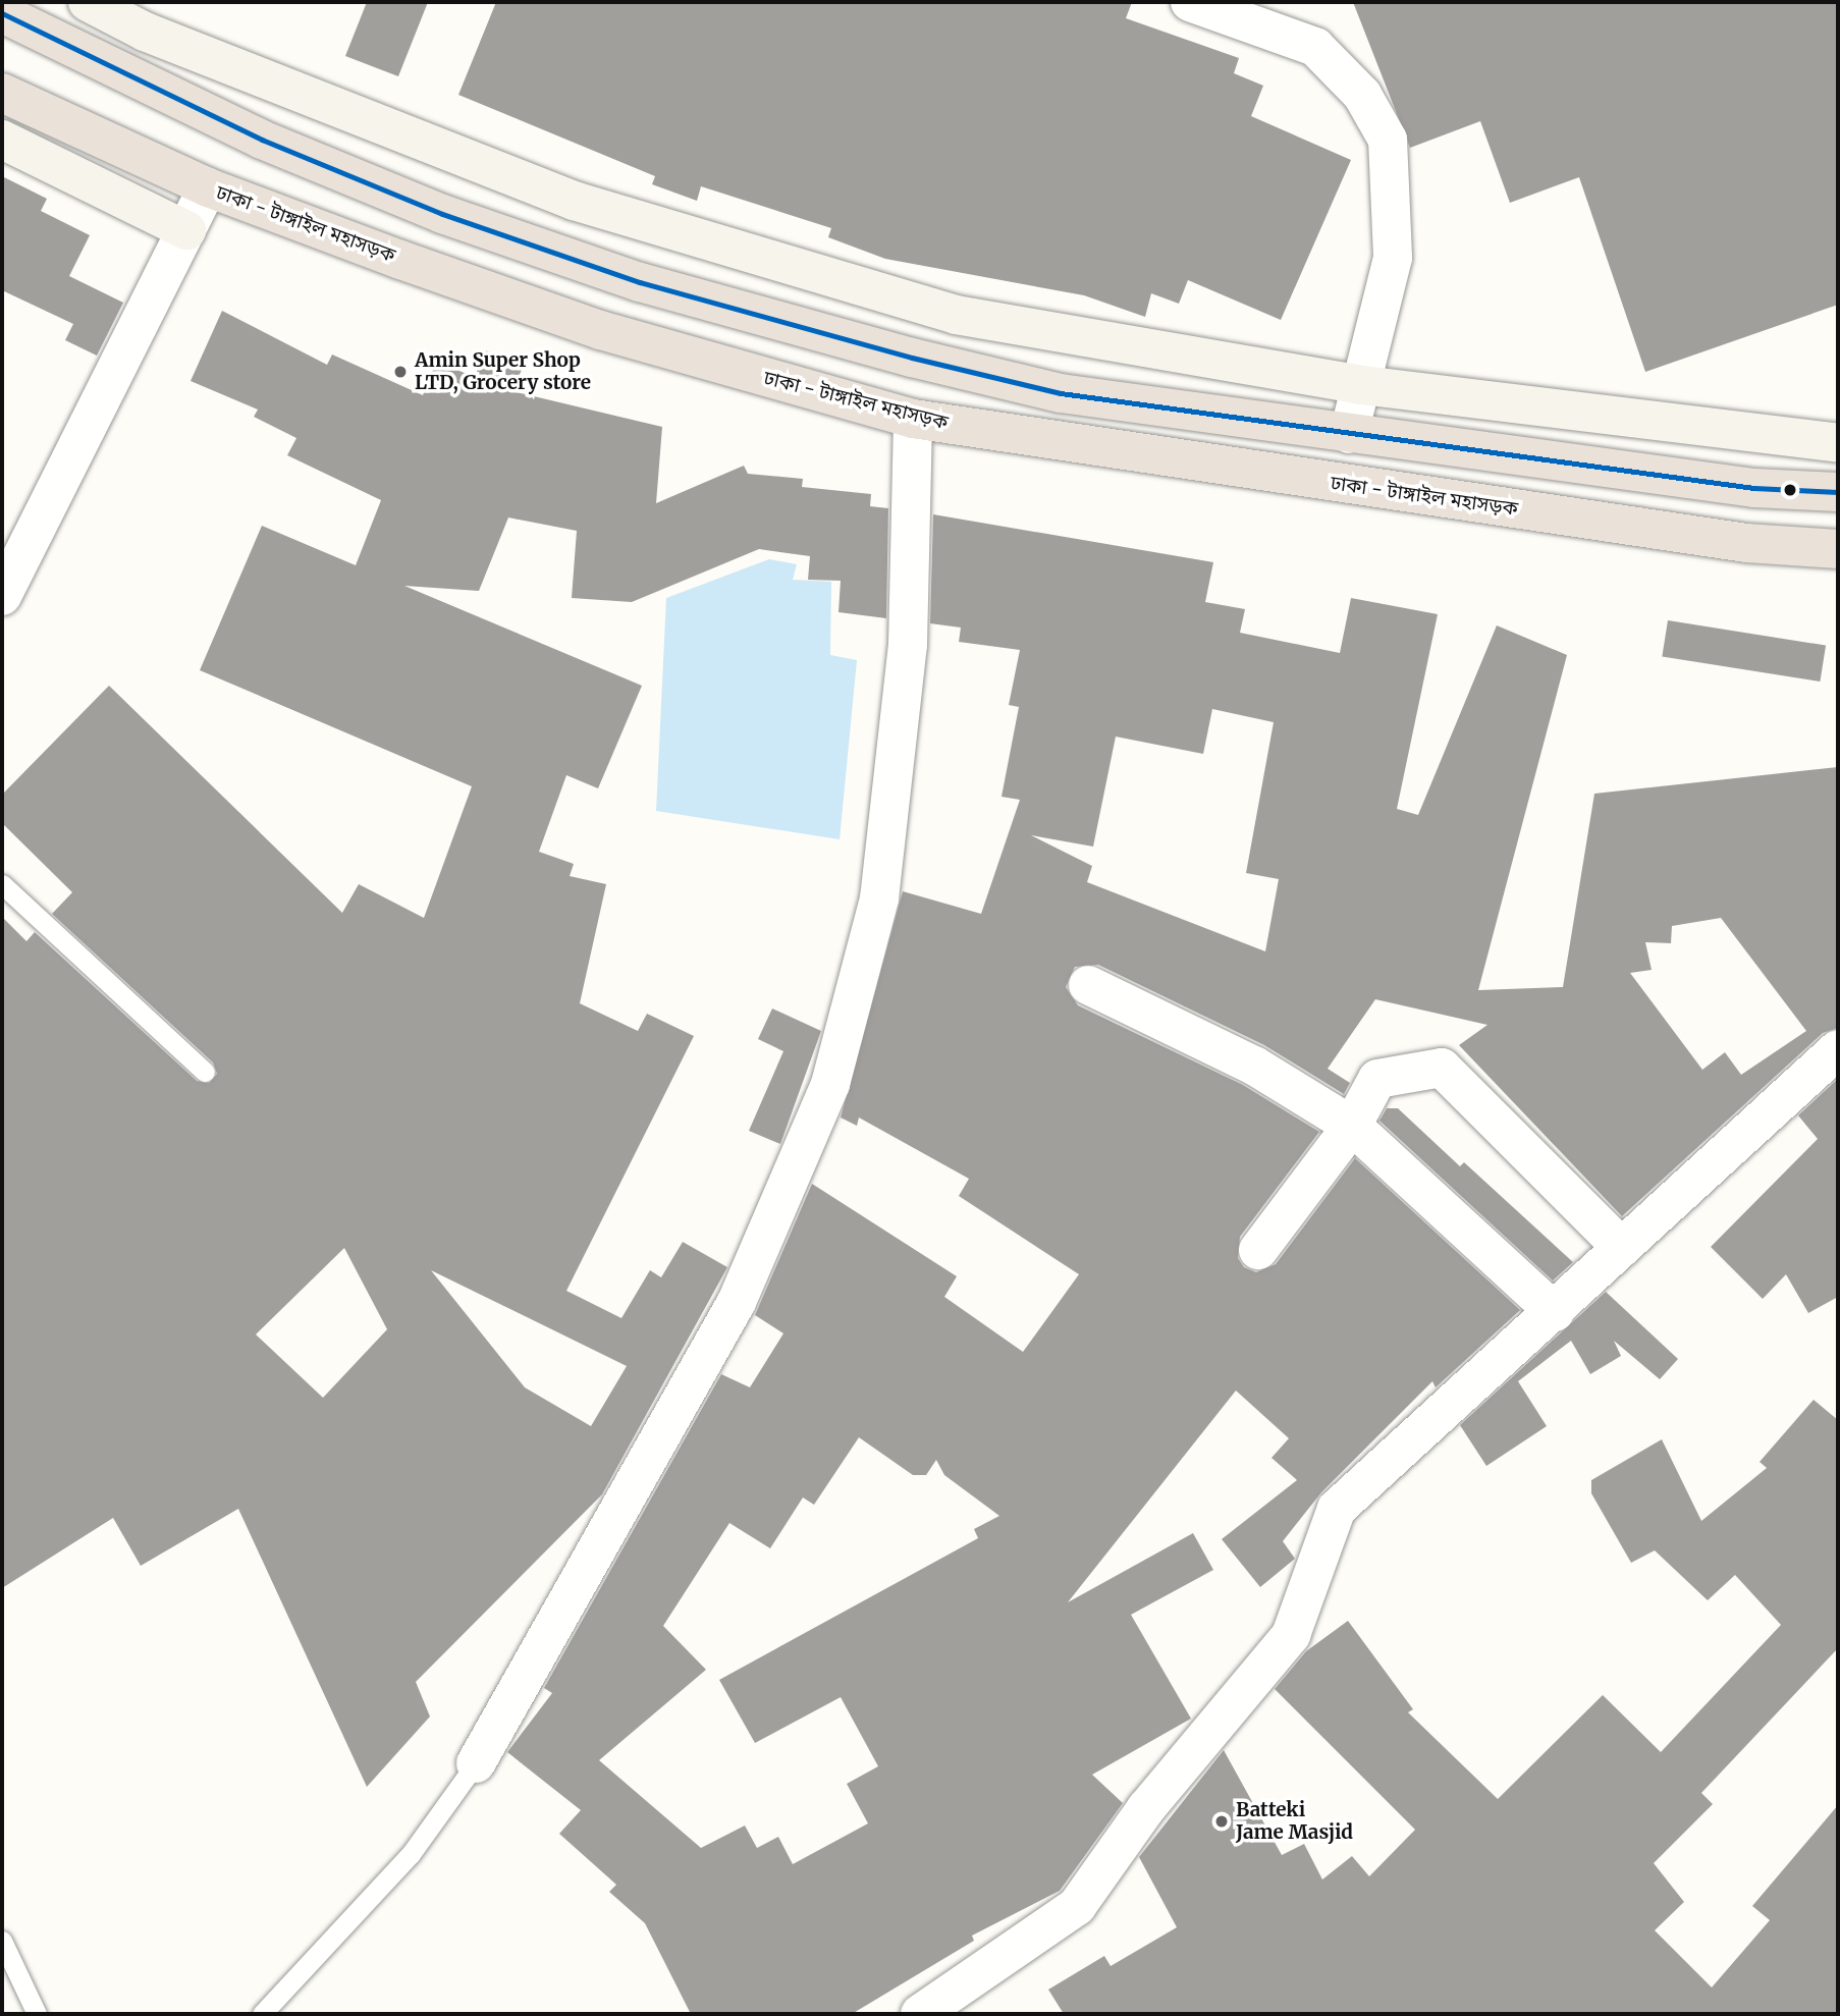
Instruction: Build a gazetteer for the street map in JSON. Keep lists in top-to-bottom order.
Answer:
{
  "streets": {
    "highway": ["ঢাকা - টাঙ্গাইল মহাসড়ক"]
  },
  "places": ["Amin Super Shop LTD, Grocery store", "Batteki Jame Masjid"]
}
